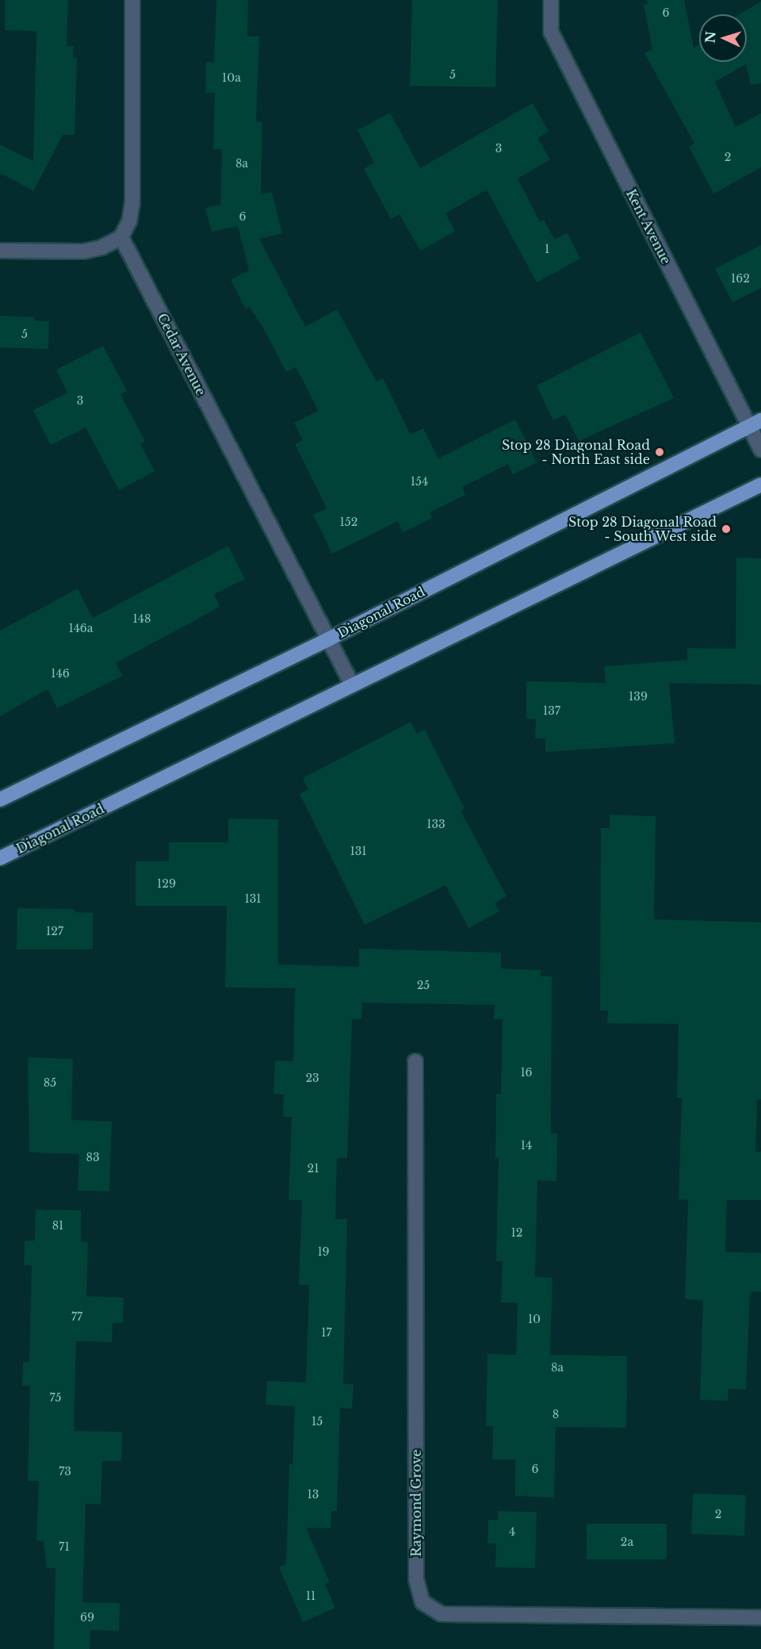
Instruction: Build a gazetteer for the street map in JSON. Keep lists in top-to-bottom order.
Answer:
{
  "streets": {
    "main road": ["Diagonal Road"],
    "street": ["Kent Avenue", "Cedar Avenue", "Raymond Grove"]
  },
  "crossings": [
    ["Kent Avenue", "Diagonal Road"],
    ["Cedar Avenue", "Diagonal Road"]
  ],
  "places": ["Stop 28 Diagonal Road - North East side", "Stop 28 Diagonal Road - South West side"],
  "house_numbers": [
    "6",
    "5",
    "10a",
    "3",
    "2",
    "8a",
    "6",
    "1",
    "162",
    "5",
    "3",
    "154",
    "152",
    "148",
    "146a",
    "146",
    "139",
    "137",
    "133",
    "131",
    "129",
    "131",
    "127",
    "25",
    "16",
    "23",
    "85",
    "14",
    "83",
    "21",
    "81",
    "12",
    "19",
    "77",
    "10",
    "17",
    "8a",
    "75",
    "8",
    "15",
    "6",
    "73",
    "13",
    "2",
    "4",
    "2a",
    "71",
    "11",
    "69"
  ],
  "north": "left"
}
